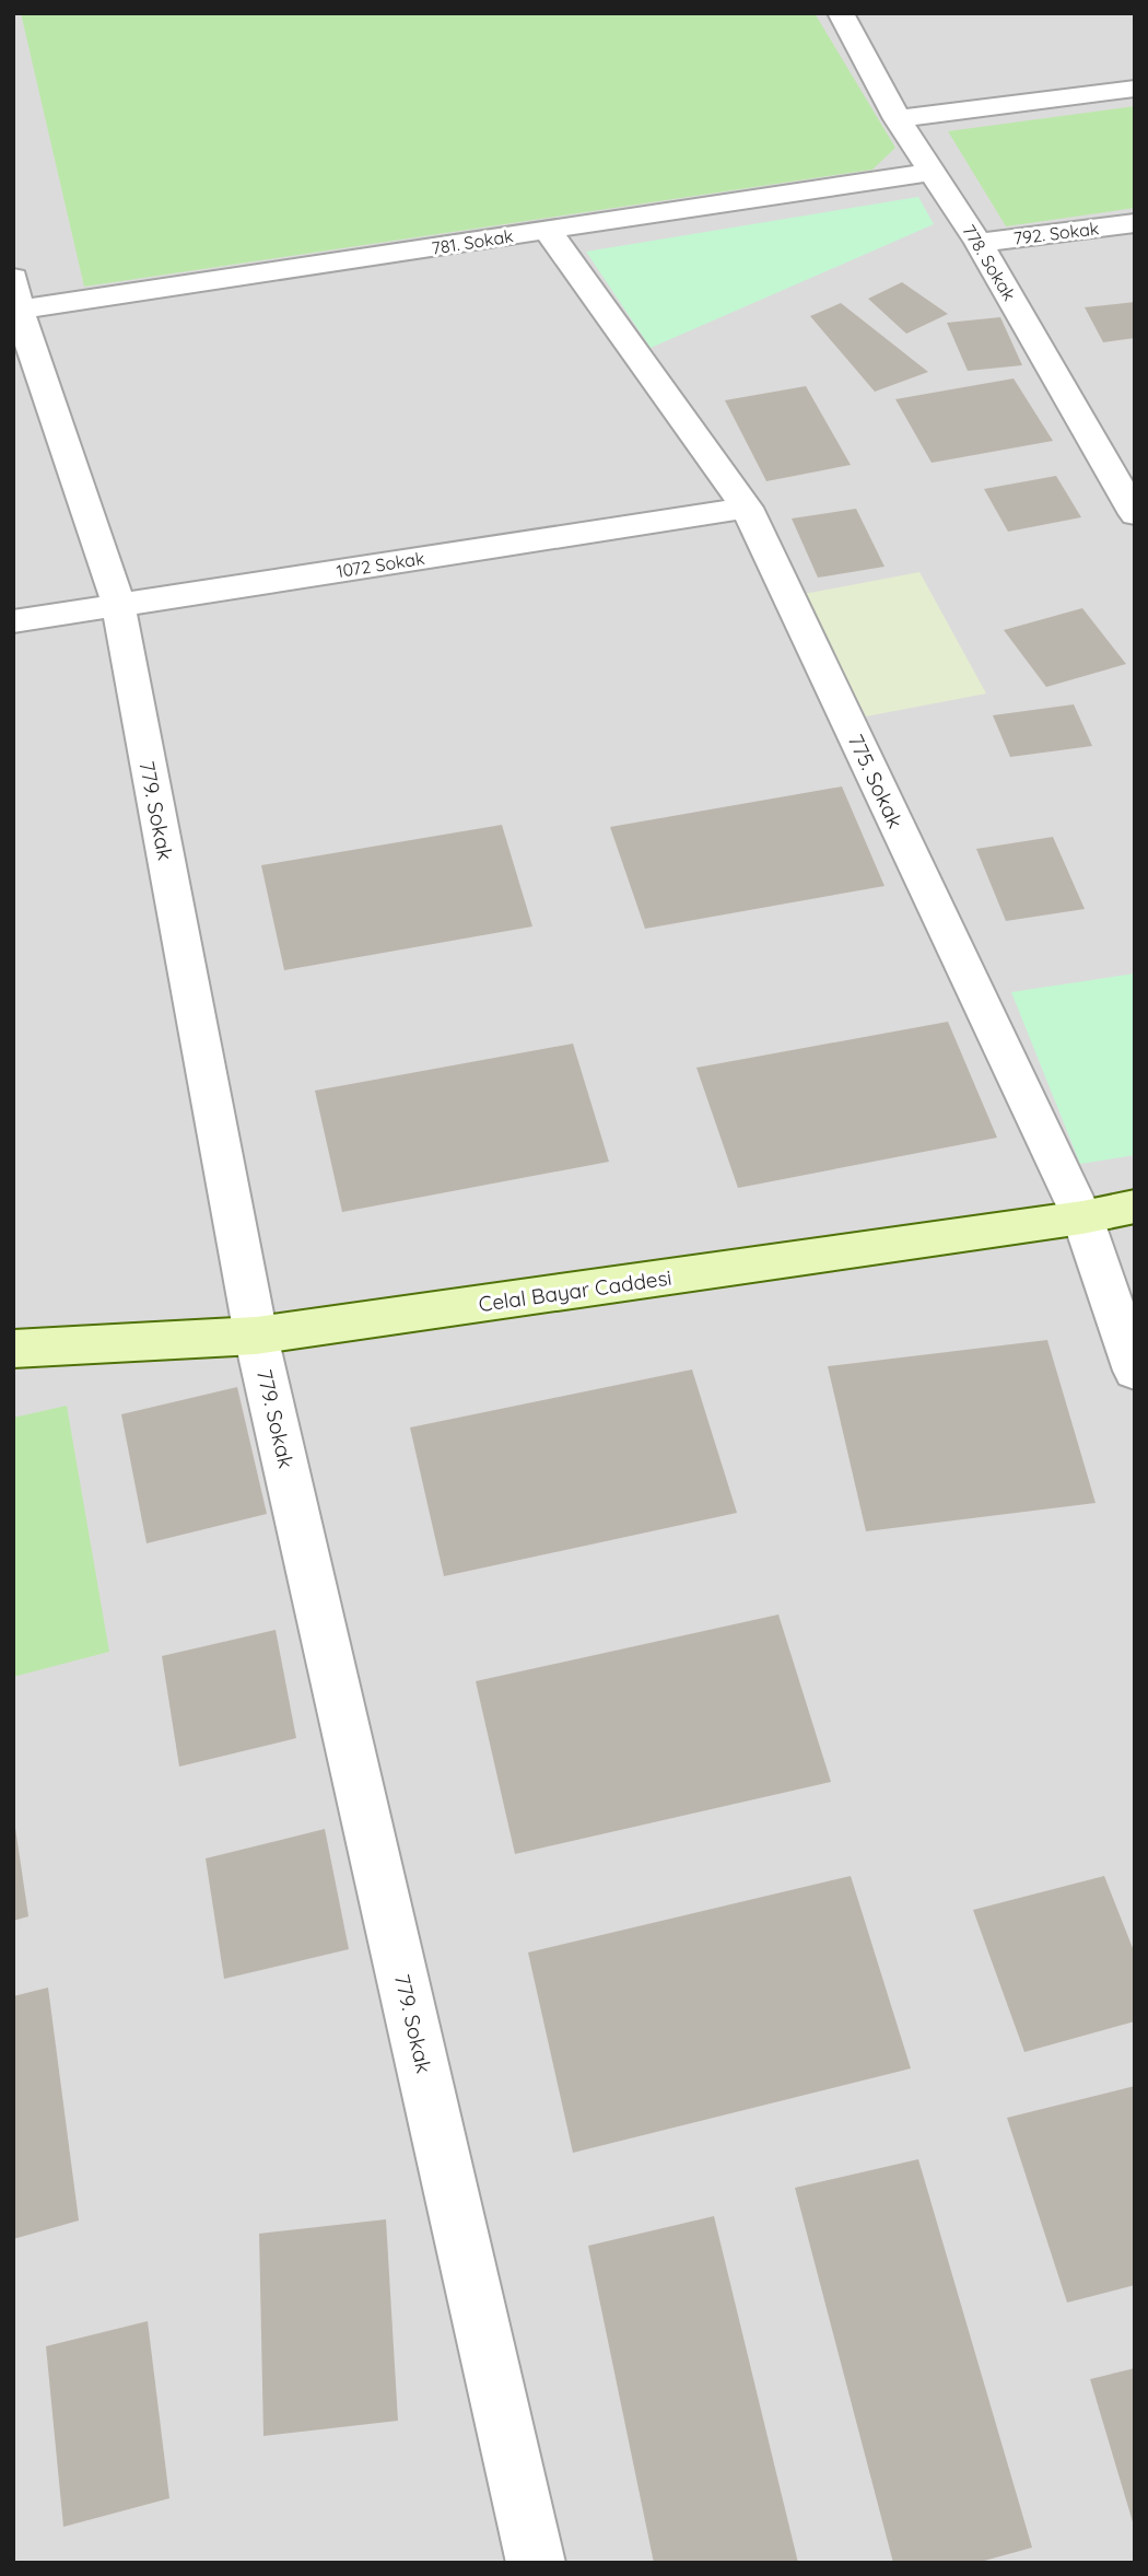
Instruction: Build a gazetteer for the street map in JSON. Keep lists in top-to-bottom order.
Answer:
{
  "streets": {
    "street": [
      "792. Sokak",
      "781. Sokak",
      "778. Sokak",
      "1072 Sokak",
      "775. Sokak",
      "779. Sokak",
      "Celal Bayar Caddesi"
    ]
  },
  "crossings": [
    ["792. Sokak", "778. Sokak"],
    ["781. Sokak", "778. Sokak"],
    ["781. Sokak", "775. Sokak"],
    ["781. Sokak", "779. Sokak"],
    ["1072 Sokak", "775. Sokak"],
    ["1072 Sokak", "779. Sokak"],
    ["775. Sokak", "Celal Bayar Caddesi"],
    ["779. Sokak", "Celal Bayar Caddesi"]
  ]
}
